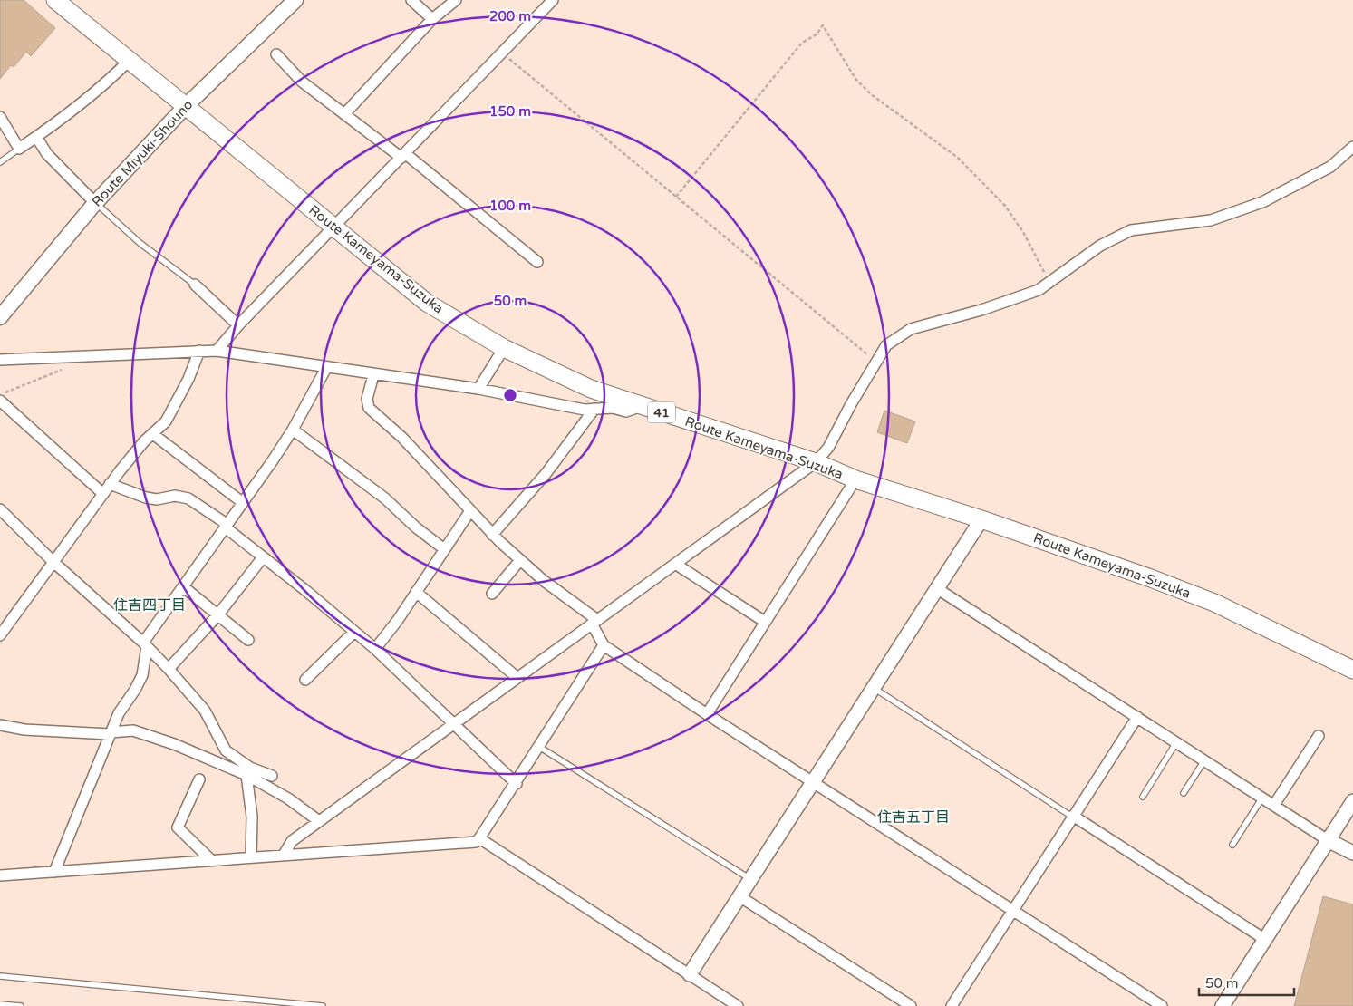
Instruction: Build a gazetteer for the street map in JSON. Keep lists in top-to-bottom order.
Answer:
{
  "streets": {
    "main road": ["Route Miyuki-Shouno", "Route Kameyama-Suzuka", "41"]
  },
  "crossings": [
    ["Route Miyuki-Shouno", "Route Kameyama-Suzuka"]
  ],
  "districts": ["住吉四丁目", "住吉五丁目"],
  "scale_bar": "50 m",
  "rings": [
    "200 m",
    "150 m",
    "100 m",
    "50 m"
  ]
}
